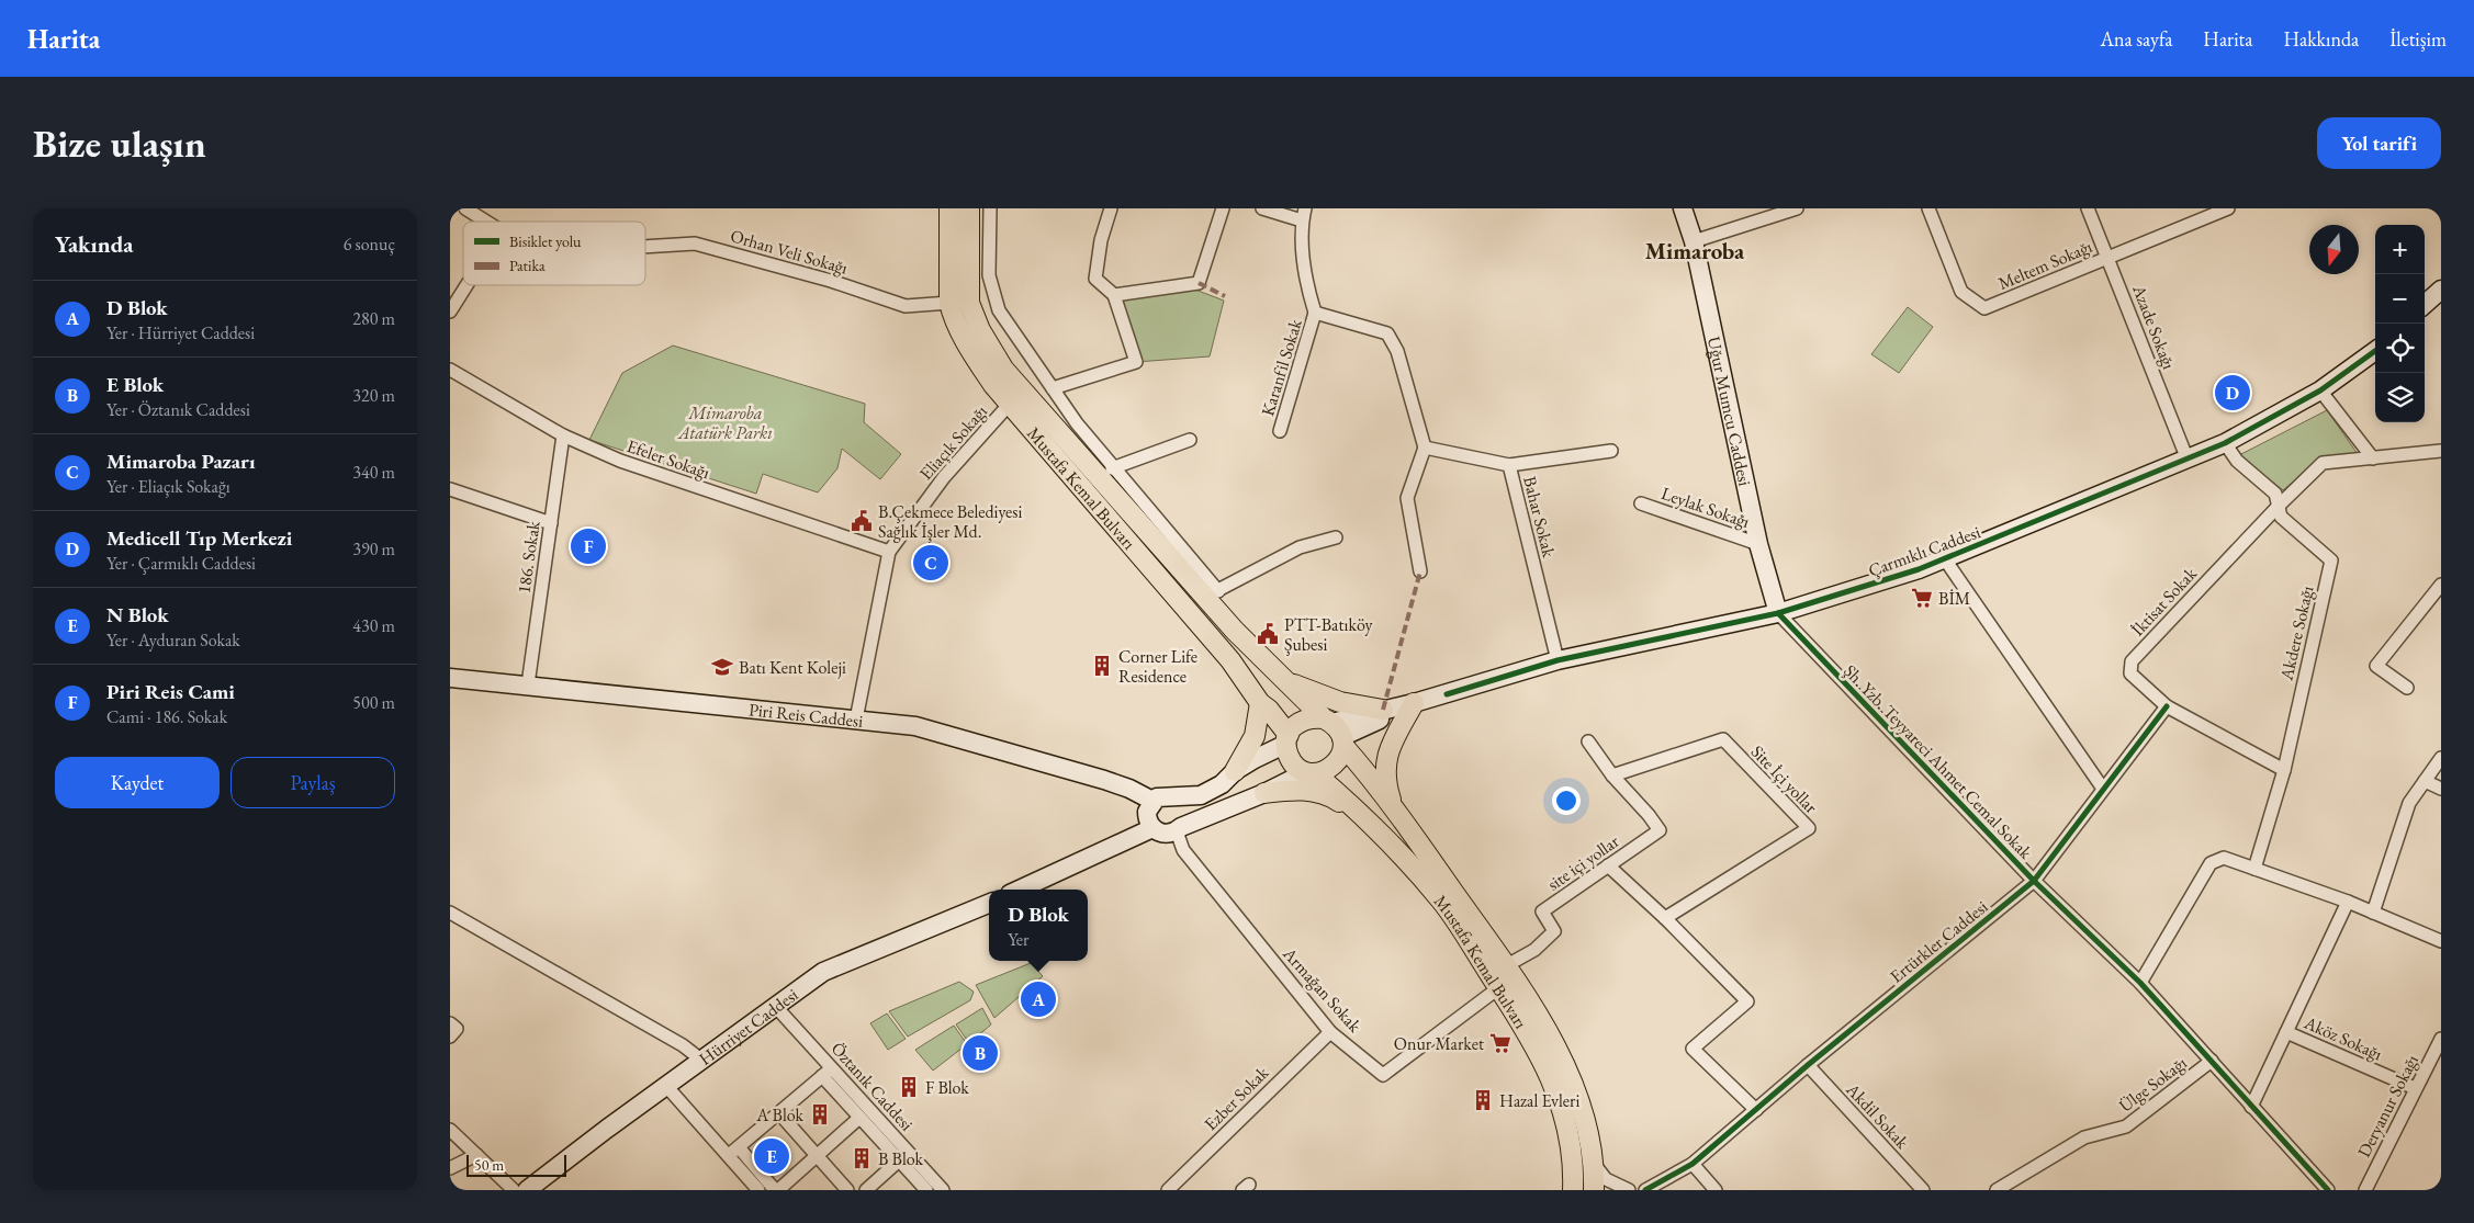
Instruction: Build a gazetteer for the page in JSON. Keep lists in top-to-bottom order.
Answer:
{
  "streets": {
    "main road": [
      "Uğur Mumcu Caddesi",
      "Mustafa Kemal Bulvarı",
      "Çarmıklı Caddesi",
      "Piri Reis Caddesi",
      "Hürriyet Caddesi"
    ],
    "street": [
      "Orhan Veli Sokağı",
      "Meltem Sokağı",
      "Azade Sokağı",
      "Karanfil Sokak",
      "Eliaçık Sokağı",
      "Efeler Sokağı",
      "Leylak Sokağı",
      "Bahar Sokak",
      "186. Sokak",
      "İktisat Sokak",
      "Akdere Sokağı",
      "Şh. Yzb. Teyyareci Ahmet Cemal Sokak",
      "Site İçi yollar",
      "site içi yollar",
      "Ertürkler Caddesi",
      "Armağan Sokak",
      "Aköz Sokağı",
      "Ülge Sokağı",
      "Öztanık Caddesi",
      "Ezber Sokak",
      "Deryanur Sokağı",
      "Akdil Sokak"
    ]
  },
  "crossings": [
    ["Orhan Veli Sokağı", "Mustafa Kemal Bulvarı"],
    ["Meltem Sokağı", "Azade Sokağı"],
    ["Azade Sokağı", "Çarmıklı Caddesi"],
    ["Uğur Mumcu Caddesi", "Leylak Sokağı"],
    ["Uğur Mumcu Caddesi", "Çarmıklı Caddesi"],
    ["Uğur Mumcu Caddesi", "Şh. Yzb. Teyyareci Ahmet Cemal Sokak"],
    ["Eliaçık Sokağı", "Efeler Sokağı"],
    ["Eliaçık Sokağı", "Mustafa Kemal Bulvarı"],
    ["Eliaçık Sokağı", "Piri Reis Caddesi"],
    ["Efeler Sokağı", "186. Sokak"],
    ["Mustafa Kemal Bulvarı", "Çarmıklı Caddesi"],
    ["Mustafa Kemal Bulvarı", "site içi yollar"],
    ["Mustafa Kemal Bulvarı", "Armağan Sokak"],
    ["Bahar Sokak", "Çarmıklı Caddesi"],
    ["Çarmıklı Caddesi", "Akdere Sokağı"],
    ["Çarmıklı Caddesi", "Şh. Yzb. Teyyareci Ahmet Cemal Sokak"],
    ["186. Sokak", "Piri Reis Caddesi"],
    ["İktisat Sokak", "Akdere Sokağı"],
    ["İktisat Sokak", "Ertürkler Caddesi"],
    ["Piri Reis Caddesi", "Armağan Sokak"],
    ["Şh. Yzb. Teyyareci Ahmet Cemal Sokak", "Ertürkler Caddesi"],
    ["Şh. Yzb. Teyyareci Ahmet Cemal Sokak", "Ülge Sokağı"],
    ["Site İçi yollar", "site içi yollar"],
    ["Ertürkler Caddesi", "Akdil Sokak"],
    ["Armağan Sokak", "Ezber Sokak"],
    ["Hürriyet Caddesi", "Öztanık Caddesi"],
    ["Aköz Sokağı", "Deryanur Sokağı"]
  ],
  "districts": ["Mimaroba"],
  "parks": ["Mimaroba Atatürk Parkı"],
  "places": {
    "public building": ["B.Çekmece Belediyesi Sağlık İşler Md.", "PTT-Batıköy Şubesi"],
    "supermarket": ["BİM", "Onur Market"],
    "building": [
      "Corner Life Residence",
      "F Blok",
      "Hazal Evleri",
      "A Blok",
      "B Blok"
    ],
    "school or university": ["Batı Kent Koleji"]
  },
  "legend": ["Bisiklet yolu", "Patika"],
  "scale_bar": "50 m",
  "north": "bottom",
  "page": {
    "header": "Harita",
    "nav": [
      "Ana sayfa",
      "Harita",
      "Hakkında",
      "İletişim"
    ],
    "buttons": [
      "Yol tarifi",
      ["Kaydet", "Paylaş"]
    ],
    "title": "Bize ulaşın",
    "heading": ["Yakında", "6 sonuç"],
    "map_buttons": ["+", "−"],
    "list": [
      {
        "mark": "A",
        "name": "D Blok",
        "note": "Yer · Hürriyet Caddesi",
        "value": "280 m"
      },
      {
        "mark": "B",
        "name": "E Blok",
        "note": "Yer · Öztanık Caddesi",
        "value": "320 m"
      },
      {
        "mark": "C",
        "name": "Mimaroba Pazarı",
        "note": "Yer · Eliaçık Sokağı",
        "value": "340 m"
      },
      {
        "mark": "D",
        "name": "Medicell Tıp Merkezi",
        "note": "Yer · Çarmıklı Caddesi",
        "value": "390 m"
      },
      {
        "mark": "E",
        "name": "N Blok",
        "note": "Yer · Ayduran Sokak",
        "value": "430 m"
      },
      {
        "mark": "F",
        "name": "Piri Reis Cami",
        "note": "Cami · 186. Sokak",
        "value": "500 m"
      }
    ],
    "pins": [
      "D",
      "F",
      "C",
      "A",
      "B",
      "E"
    ],
    "popup": ["D Blok", "Yer"],
    "scale": "50 m"
  }
}
